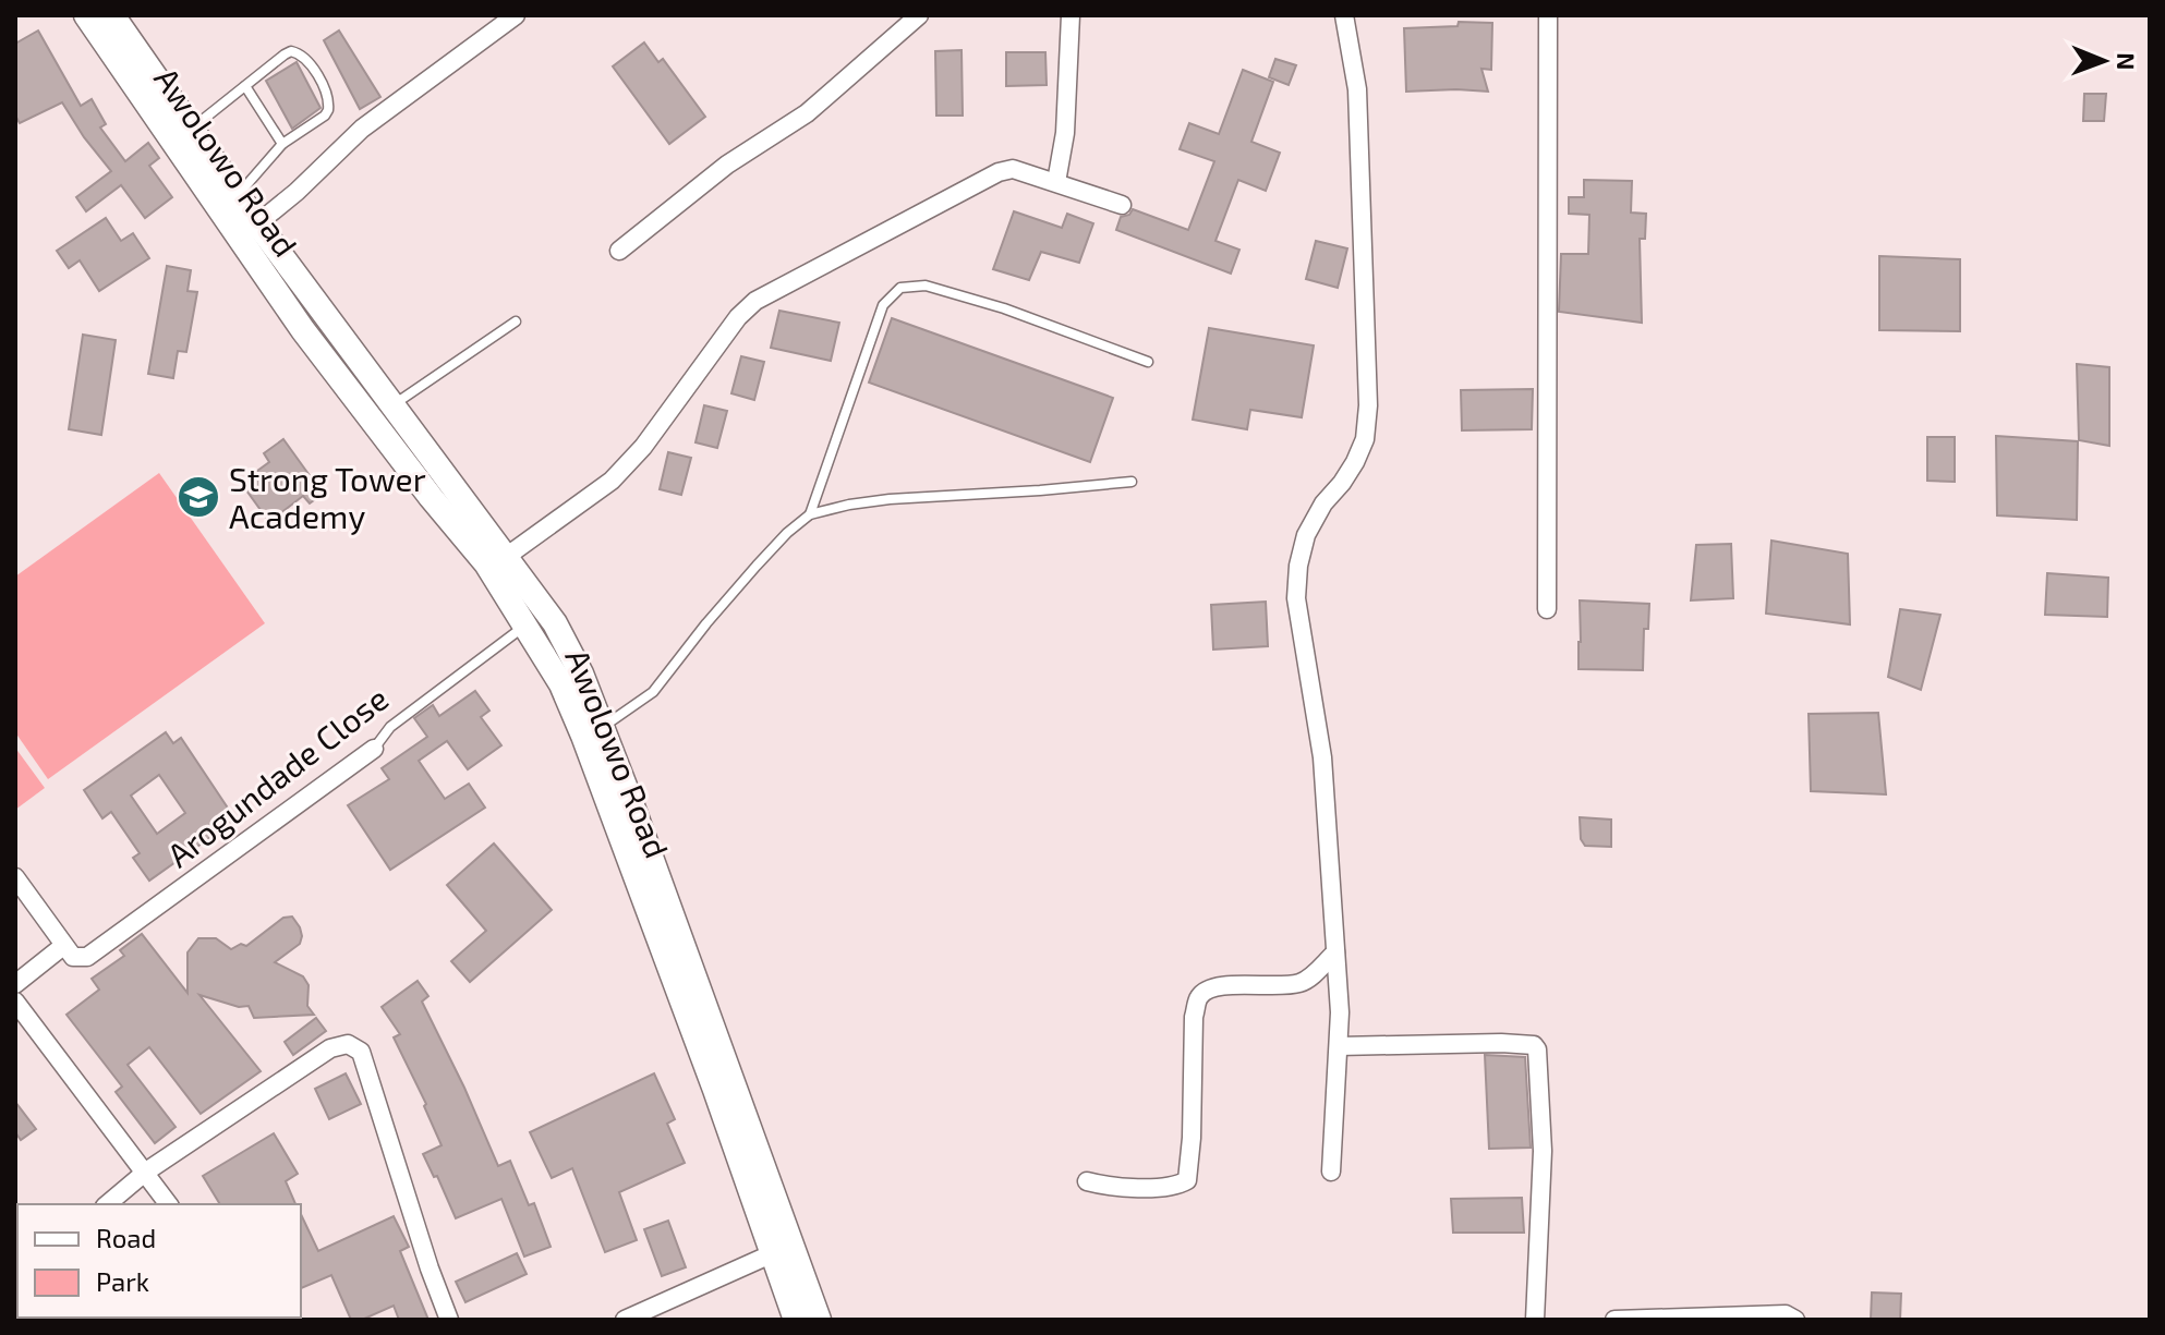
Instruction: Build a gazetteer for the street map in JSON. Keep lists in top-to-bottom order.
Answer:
{
  "streets": {
    "main road": ["Awolowo Road"],
    "street": ["Arogundade Close"]
  },
  "crossings": [
    ["Awolowo Road", "Arogundade Close"]
  ],
  "places": {
    "school or university": ["Strong Tower Academy"]
  },
  "legend": ["Road", "Park"],
  "north": "right"
}
